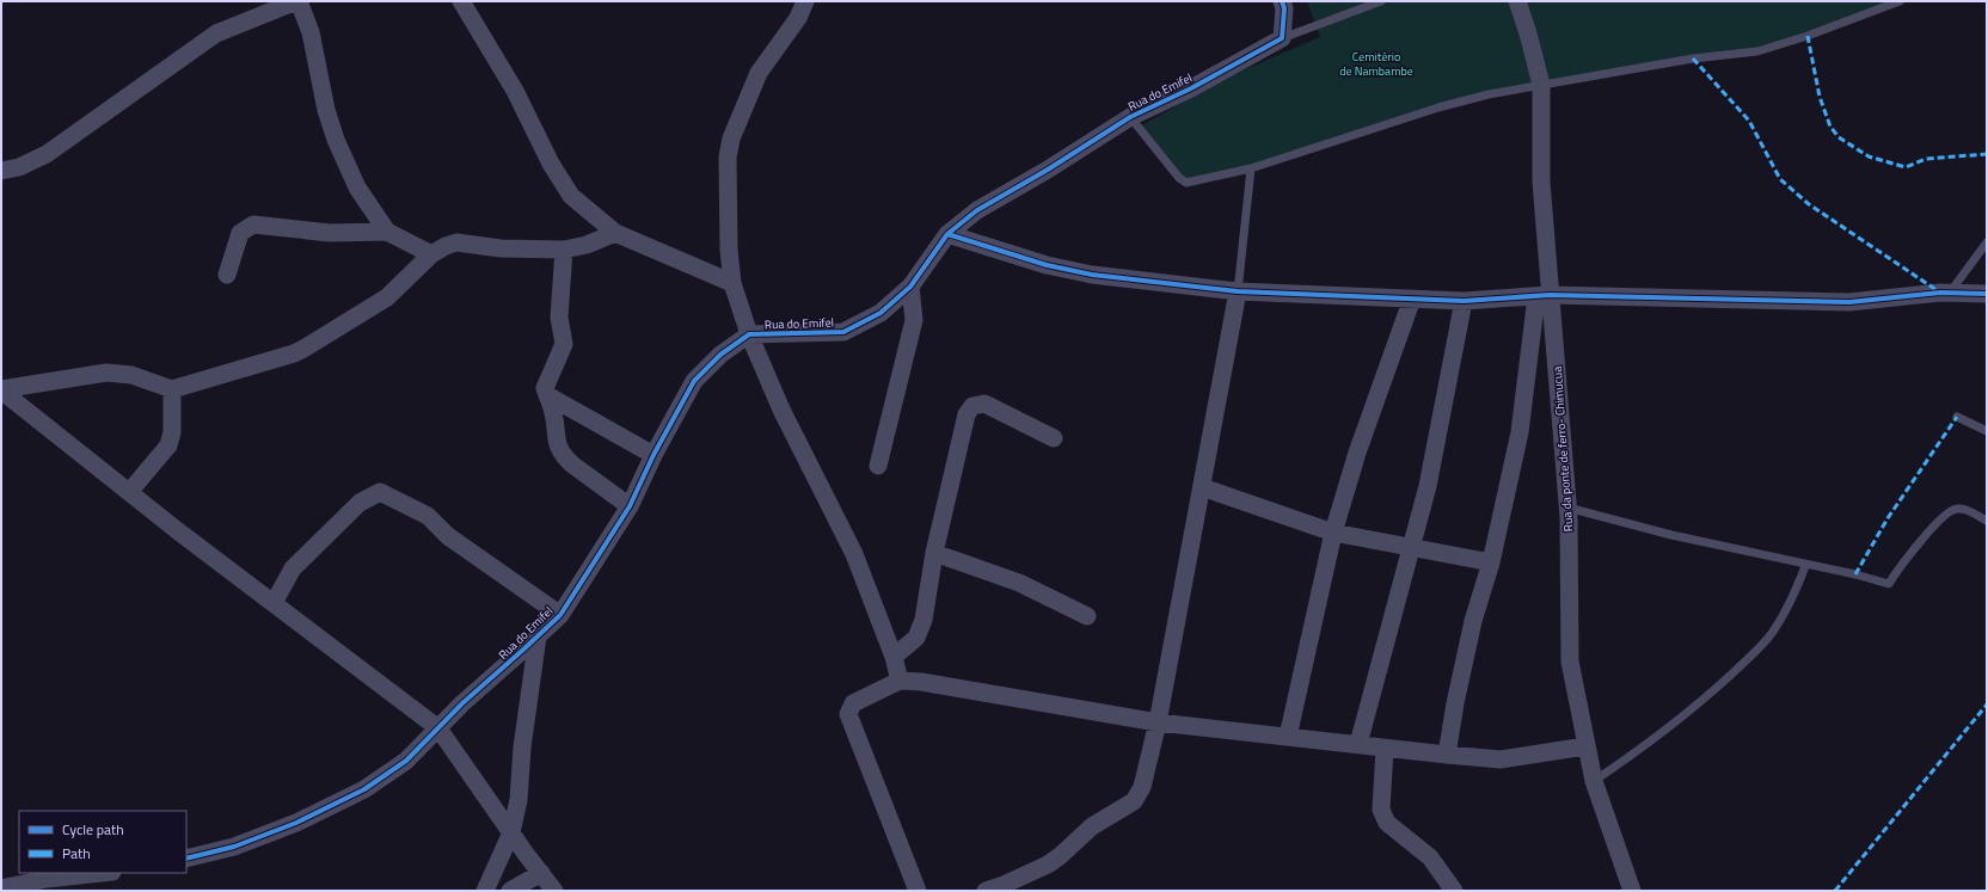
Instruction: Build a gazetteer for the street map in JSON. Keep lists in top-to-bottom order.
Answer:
{
  "streets": {
    "street": ["Rua do Emifel", "Rua da ponte de ferro- Chimucua"]
  },
  "parks": ["Cemitério de Nambambe"],
  "legend": ["Cycle path", "Path"]
}
